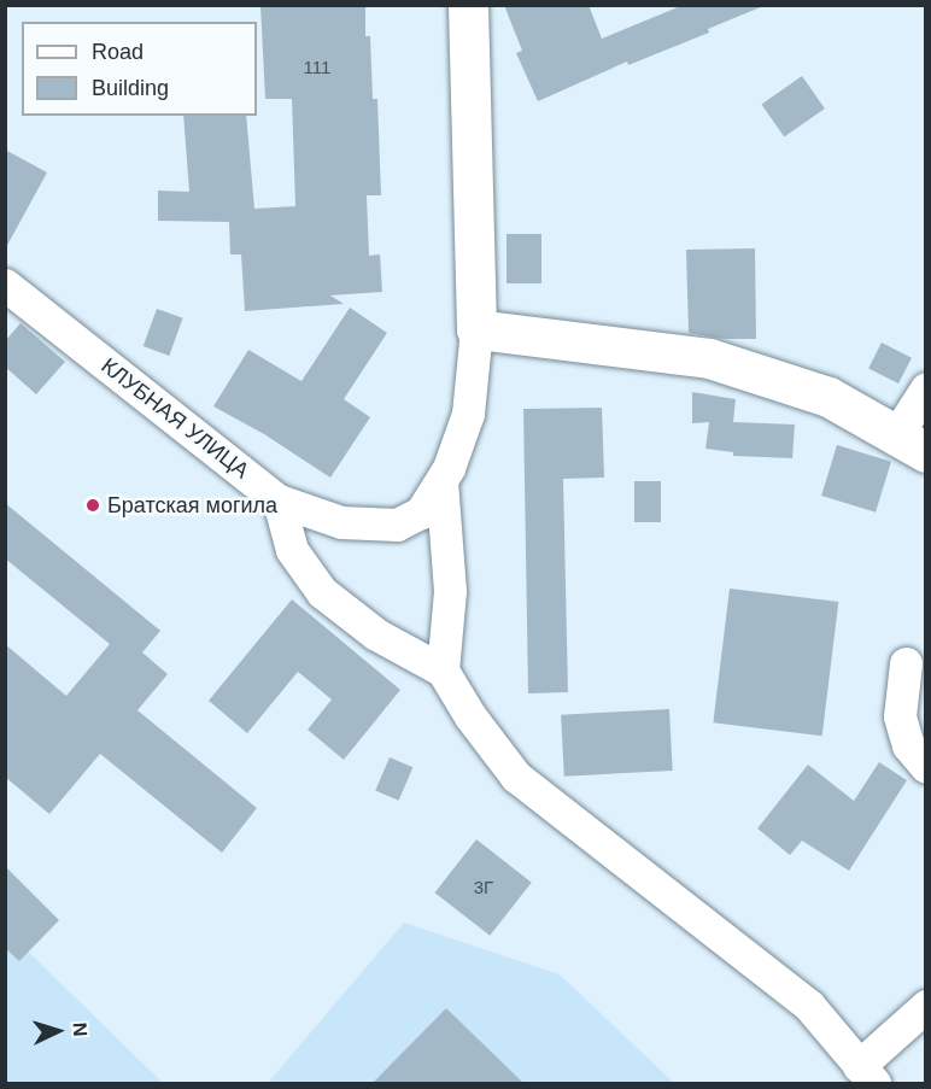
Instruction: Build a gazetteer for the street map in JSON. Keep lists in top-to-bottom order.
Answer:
{
  "streets": {
    "street": ["КЛУБНАЯ УЛИЦА"]
  },
  "places": ["Братская могила"],
  "house_numbers": ["111", "3Г"],
  "legend": ["Road", "Building"],
  "north": "right"
}
